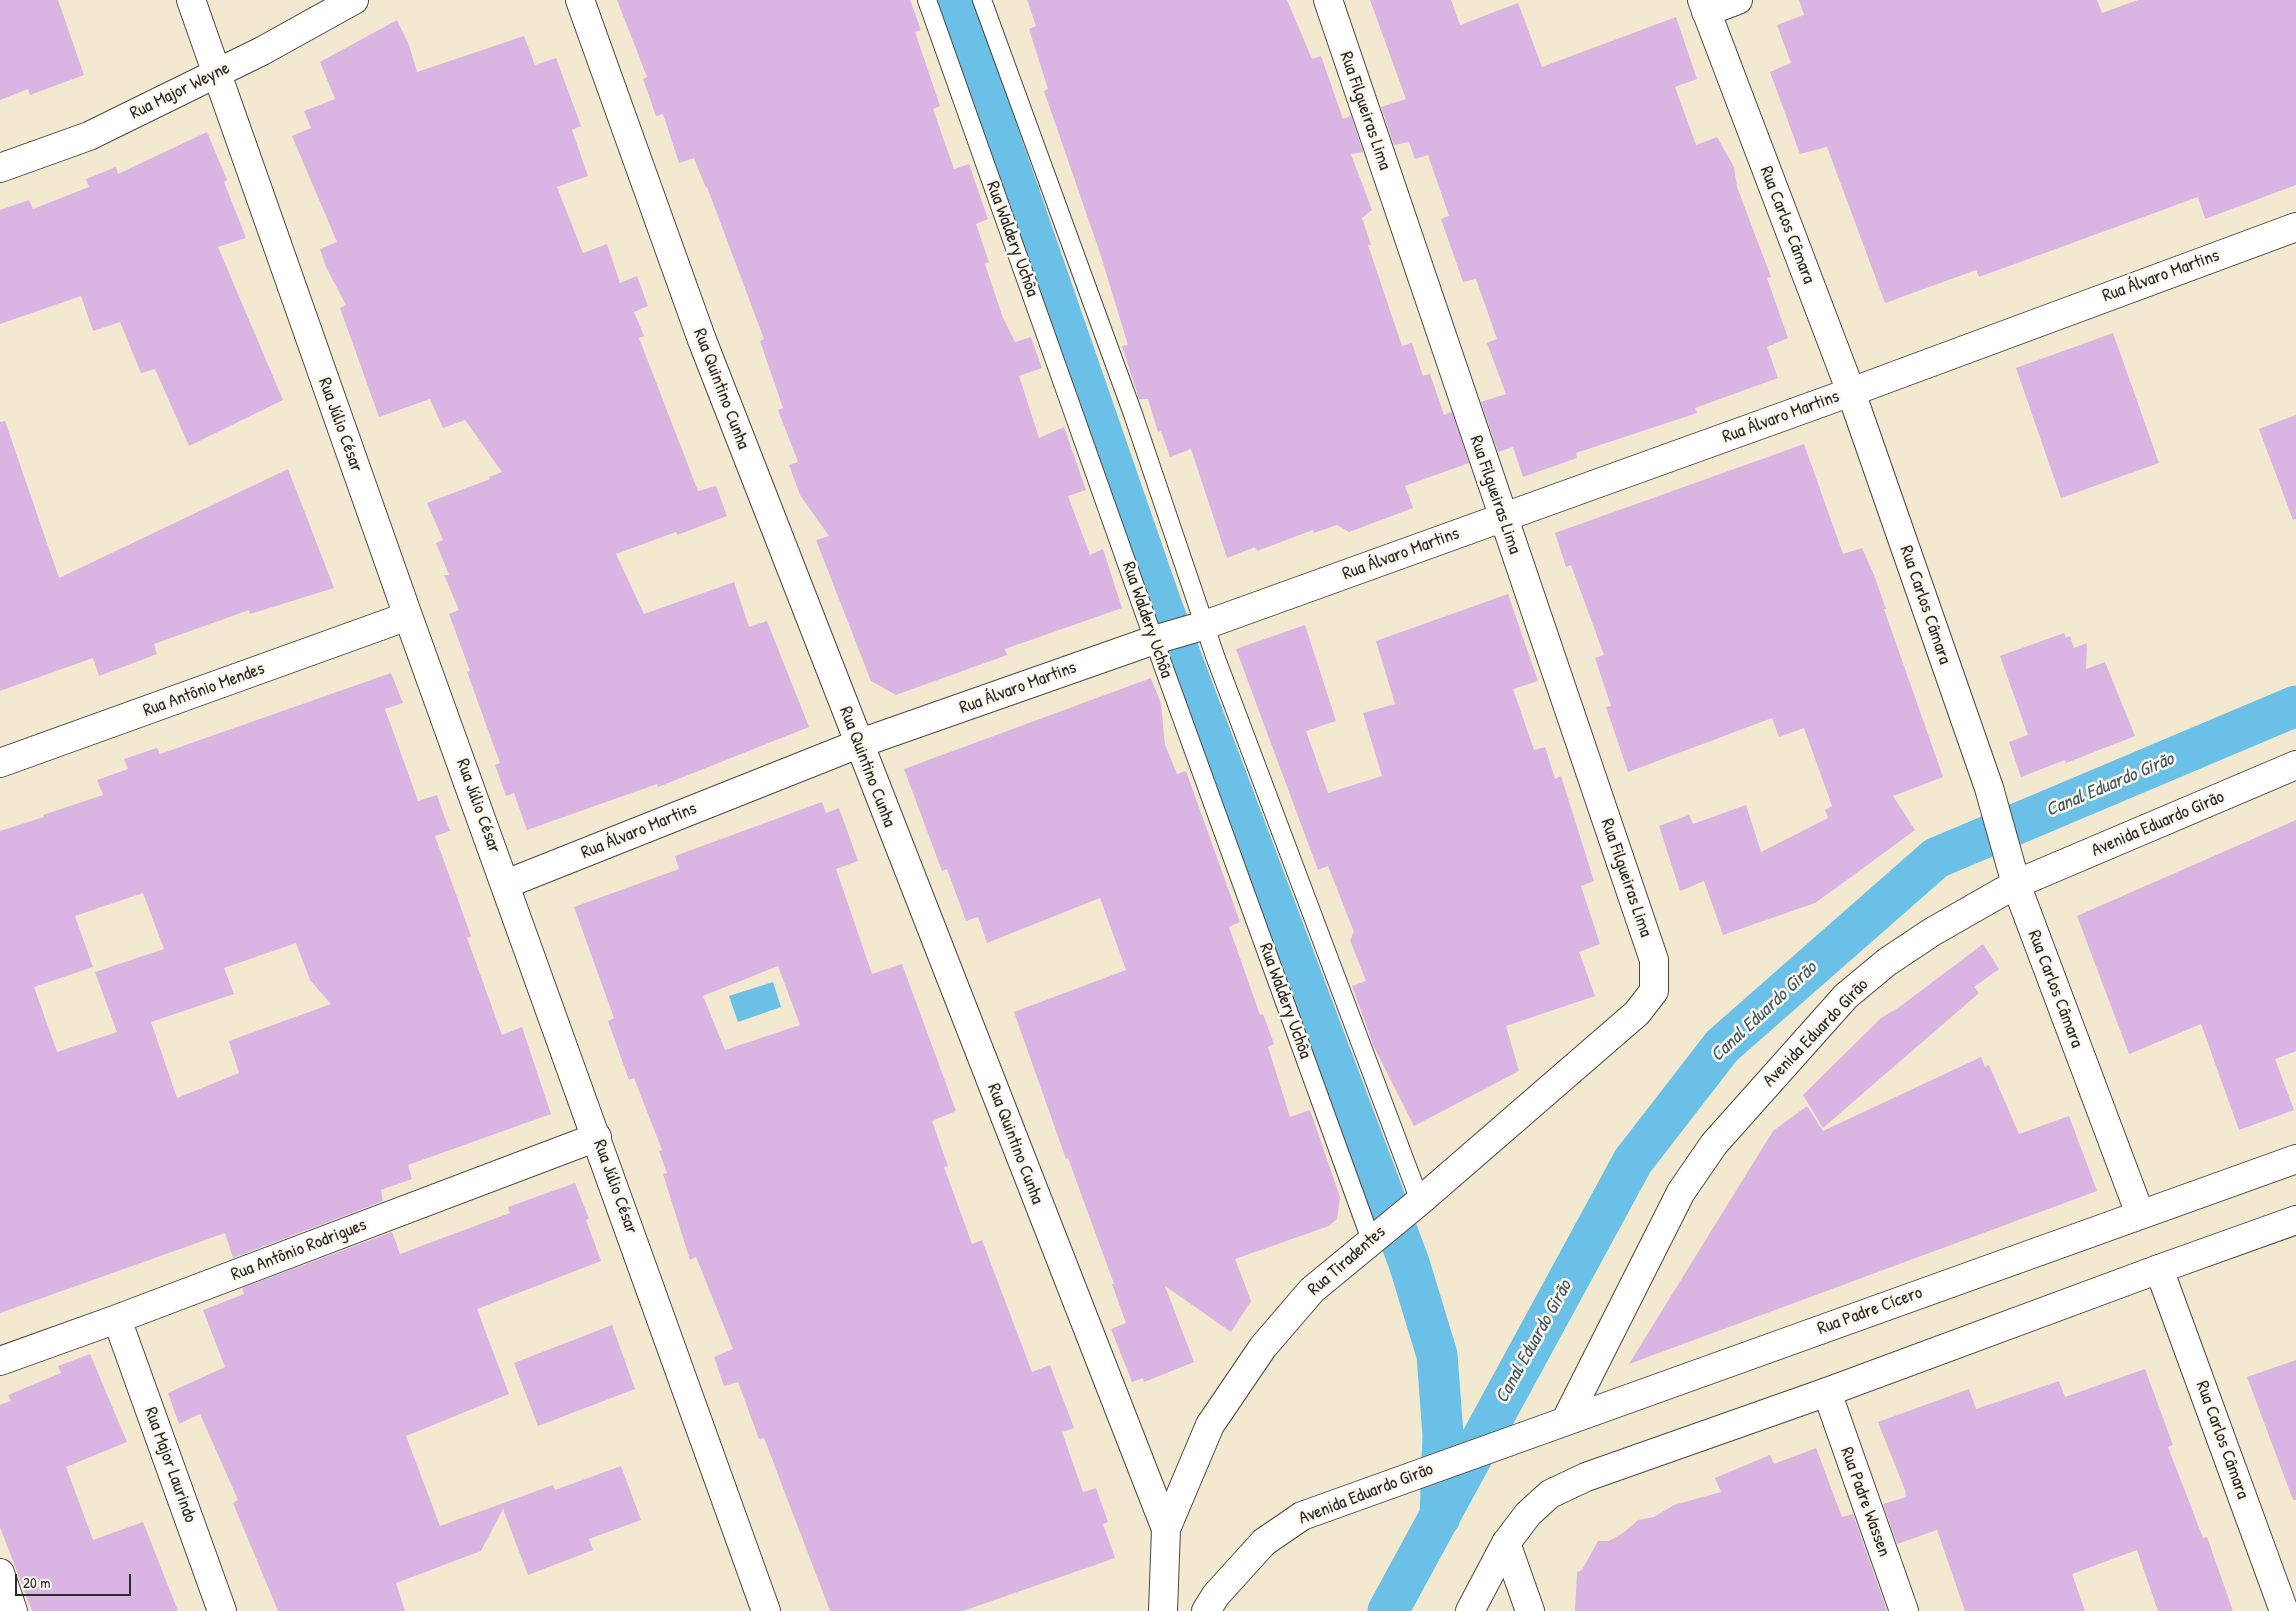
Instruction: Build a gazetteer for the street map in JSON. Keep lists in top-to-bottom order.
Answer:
{
  "streets": {
    "street": [
      "Rua Major Weyne",
      "Rua Filgueiras Lima",
      "Rua Carlos Câmara",
      "Rua Álvaro Martins",
      "Rua Quintino Cunha",
      "Rua Júlio César",
      "Rua Antônio Mendes",
      "Avenida Eduardo Girão",
      "Rua Antônio Rodrigues",
      "Rua Tiradentes",
      "Rua Padre Cícero",
      "Rua Major Laurindo",
      "Rua Padre Wassen"
    ],
    "lane": ["Rua Waldery Uchôa"]
  },
  "crossings": [
    ["Rua Major Weyne", "Rua Júlio César"],
    ["Rua Filgueiras Lima", "Rua Álvaro Martins"],
    ["Rua Filgueiras Lima", "Rua Tiradentes"],
    ["Rua Carlos Câmara", "Rua Álvaro Martins"],
    ["Rua Carlos Câmara", "Avenida Eduardo Girão"],
    ["Rua Carlos Câmara", "Rua Padre Cícero"],
    ["Rua Waldery Uchôa", "Rua Álvaro Martins"],
    ["Rua Waldery Uchôa", "Rua Tiradentes"],
    ["Rua Álvaro Martins", "Rua Quintino Cunha"],
    ["Rua Álvaro Martins", "Rua Júlio César"],
    ["Rua Quintino Cunha", "Rua Tiradentes"],
    ["Rua Júlio César", "Rua Antônio Mendes"],
    ["Rua Júlio César", "Rua Antônio Rodrigues"],
    ["Avenida Eduardo Girão", "Rua Padre Cícero"],
    ["Rua Antônio Rodrigues", "Rua Major Laurindo"]
  ],
  "water": ["Canal Eduardo Girão"],
  "scale_bar": "20 m"
}
